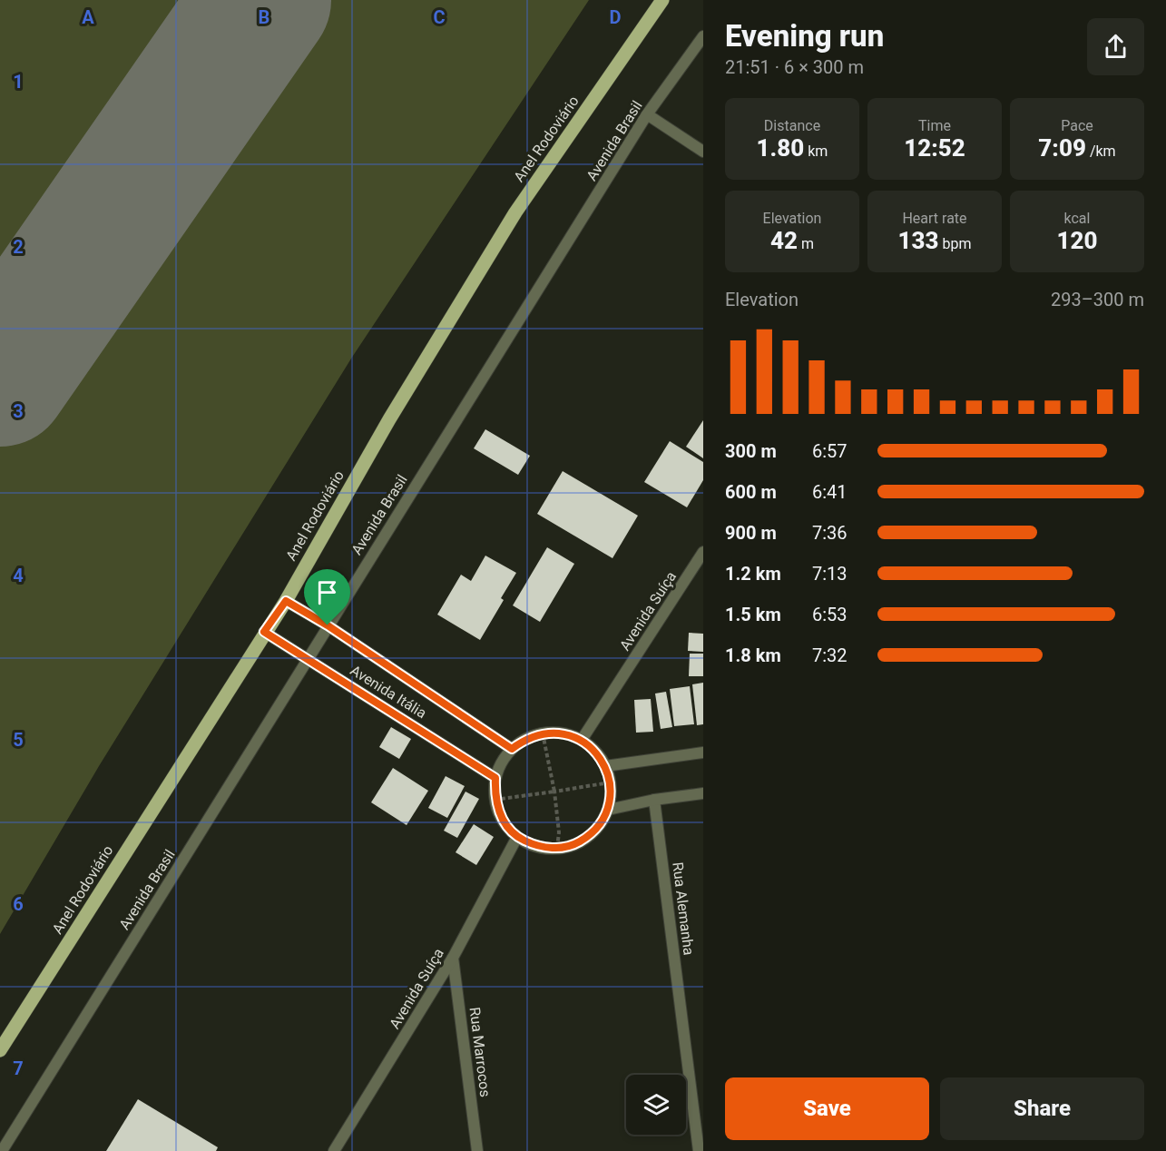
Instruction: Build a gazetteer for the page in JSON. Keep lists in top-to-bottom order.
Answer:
{
  "streets": {
    "main road": ["Anel Rodoviário"],
    "street": [
      "Avenida Brasil",
      "Avenida Suíça",
      "Avenida Itália",
      "Rua Alemanha",
      "Rua Marrocos"
    ]
  },
  "crossings": [
    ["Anel Rodoviário", "Avenida Itália"],
    ["Avenida Brasil", "Avenida Itália"],
    ["Avenida Suíça", "Rua Marrocos"]
  ],
  "page": {
    "heading": ["Evening run", "21:51 · 6 × 300 m"],
    "stats": [
      ["Distance", "1.80 km"],
      ["Time", "12:52"],
      ["Pace", "7:09 /km"],
      ["Elevation", "42 m"],
      ["Heart rate", "133 bpm"],
      ["kcal", "120"]
    ],
    "chart": ["Elevation", "293–300 m"],
    "list": [
      {
        "name": "300 m",
        "note": "6:57"
      },
      {
        "name": "600 m",
        "note": "6:41"
      },
      {
        "name": "900 m",
        "note": "7:36"
      },
      {
        "name": "1.2 km",
        "note": "7:13"
      },
      {
        "name": "1.5 km",
        "note": "6:53"
      },
      {
        "name": "1.8 km",
        "note": "7:32"
      }
    ],
    "buttons": ["Save", "Share"]
  },
  "grid": {
    "columns": [
      "A",
      "B",
      "C",
      "D"
    ],
    "rows": [
      "1",
      "2",
      "3",
      "4",
      "5",
      "6",
      "7"
    ]
  }
}
